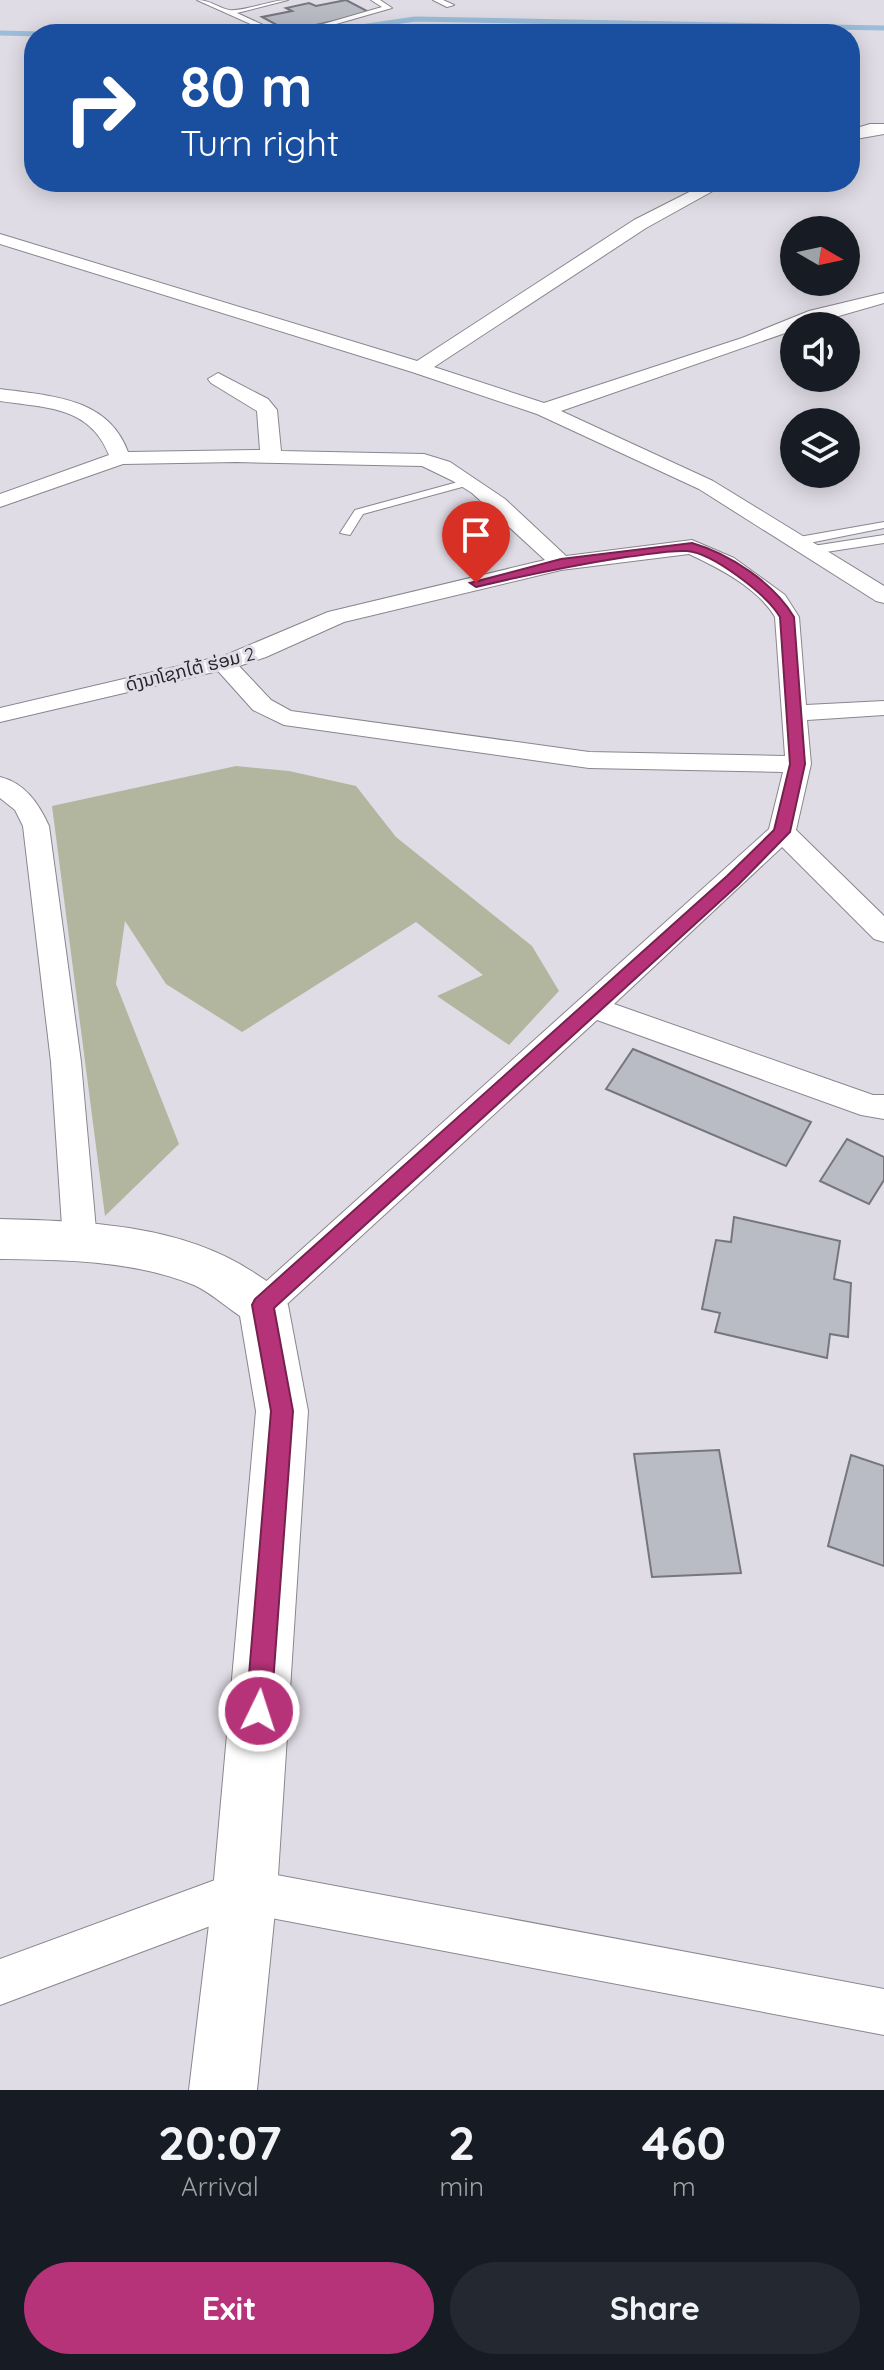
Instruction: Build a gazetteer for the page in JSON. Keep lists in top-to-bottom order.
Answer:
{
  "streets": {
    "street": ["ດົງນາໂຊກໄຕ້ ຮ່ອມ 2"]
  },
  "north": "right",
  "page": {
    "turn": ["80 m", "Turn right"],
    "eta": [
      "20:07",
      "Arrival",
      "2",
      "min",
      "460",
      "m"
    ],
    "buttons": ["Exit", "Share"]
  }
}
